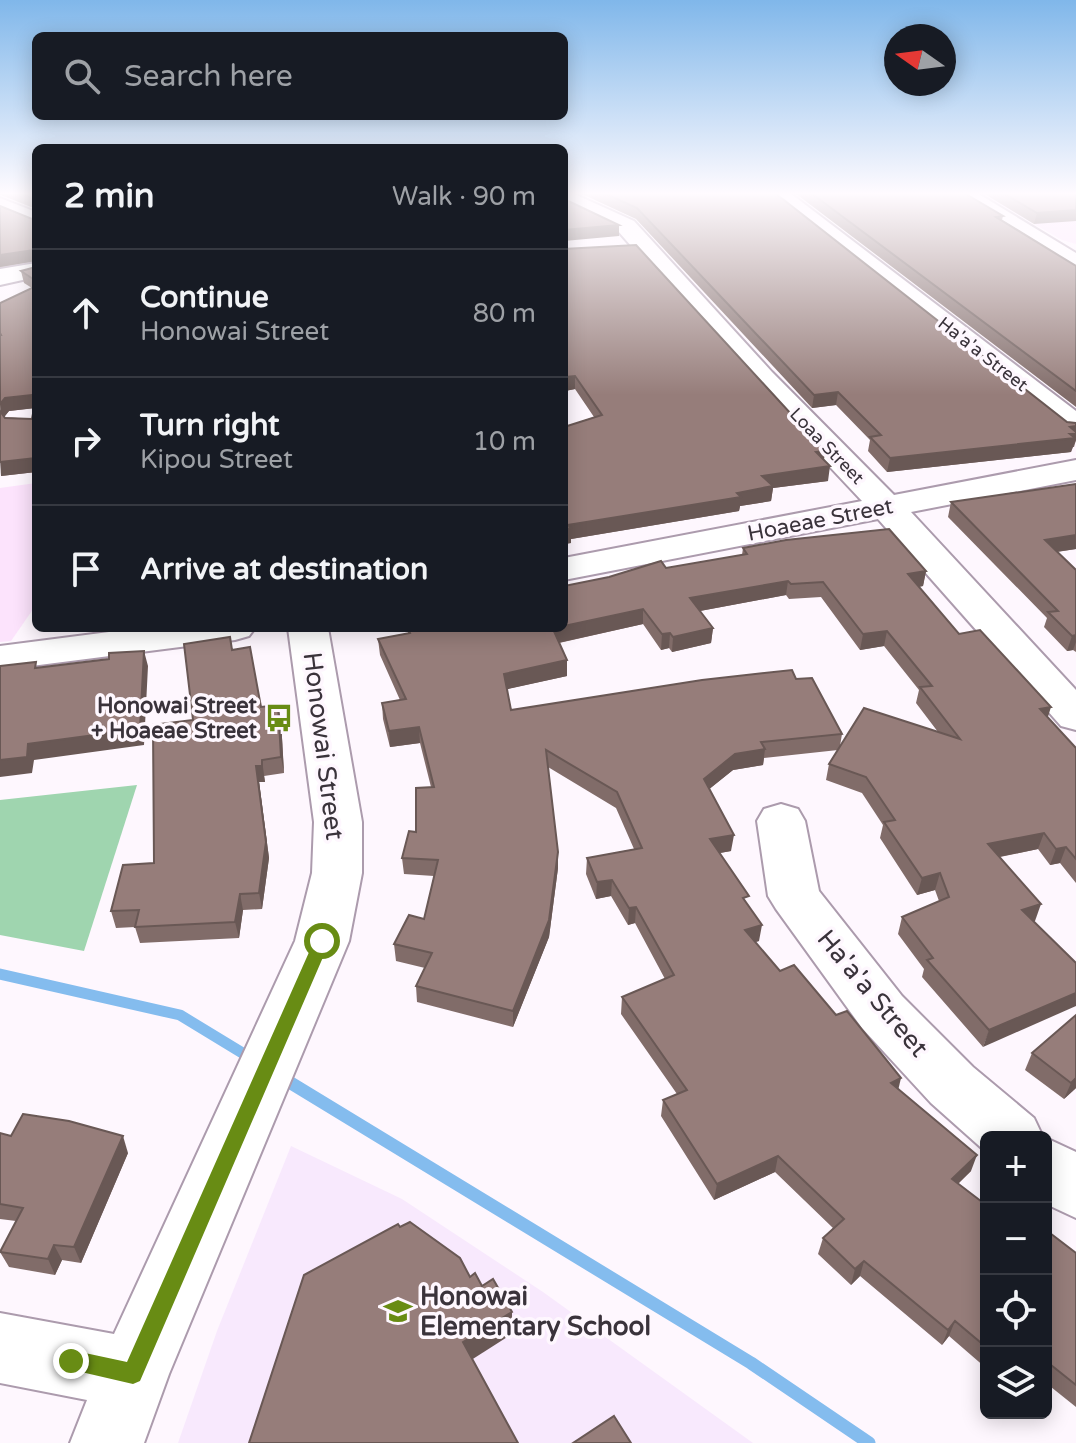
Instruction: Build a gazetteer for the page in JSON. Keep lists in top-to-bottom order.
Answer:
{
  "streets": {
    "street": [
      "Ha'a'a Street",
      "Loaa Street",
      "Hoaeae Street",
      "Honowai Street"
    ]
  },
  "crossings": [
    ["Loaa Street", "Hoaeae Street"]
  ],
  "places": {
    "bus stop": ["Honowai Street + Hoaeae Street"],
    "school or university": ["Honowai Elementary School"]
  },
  "north": "left",
  "page": {
    "search": "Search here",
    "heading": ["2 min", "Walk · 90 m"],
    "list": [
      ["Continue", "Honowai Street", "80 m"],
      ["Turn right", "Kipou Street", "10 m"],
      "Arrive at destination"
    ],
    "map_buttons": ["+", "−"]
  }
}
